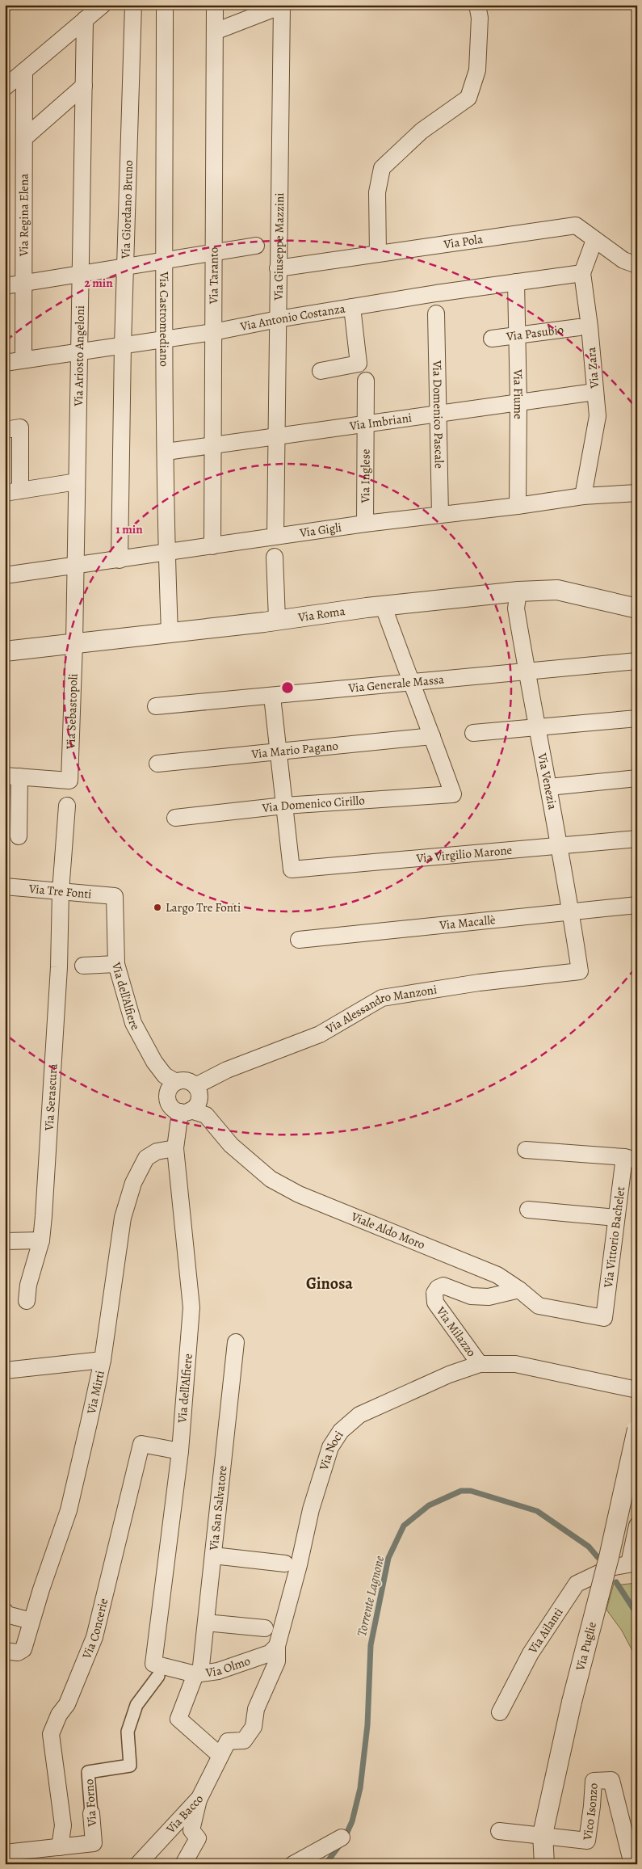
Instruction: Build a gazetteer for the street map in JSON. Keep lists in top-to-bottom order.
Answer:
{
  "streets": {
    "street": [
      "Via Giordano Bruno",
      "Via Regina Elena",
      "Via Pola",
      "Via Giuseppe Mazzini",
      "Via Taranto",
      "Via Antonio Costanza",
      "Via Castromediano",
      "Via Pasubio",
      "Via Ariosto Angeloni",
      "Via Zara",
      "Via Fiume",
      "Via Domenico Pascale",
      "Via Imbriani",
      "Via Inglese",
      "Via Gigli",
      "Via Roma",
      "Via Generale Massa",
      "Via Sebastopoli",
      "Via Mario Pagano",
      "Via Venezia",
      "Via Domenico Cirillo",
      "Via Virgilio Marone",
      "Via Tre Fonti",
      "Via Macallè",
      "Via dell'Alfiere",
      "Via Alessandro Manzoni",
      "Via Serascura",
      "Viale Aldo Moro",
      "Via Vittorio Bachelet",
      "Via Milazzo",
      "Via Mirti",
      "Via Noci",
      "Via San Salvatore",
      "Via Concerie",
      "Via Ailanti",
      "Via Puglie",
      "Via Olmo",
      "Via Forno",
      "Vico Isonzo",
      "Via Bacco"
    ]
  },
  "crossings": [
    ["Via Giordano Bruno", "Via Antonio Costanza"],
    ["Via Giordano Bruno", "Via Gigli"],
    ["Via Regina Elena", "Via Antonio Costanza"],
    ["Via Pola", "Via Giuseppe Mazzini"],
    ["Via Pola", "Via Zara"],
    ["Via Giuseppe Mazzini", "Via Antonio Costanza"],
    ["Via Giuseppe Mazzini", "Via Imbriani"],
    ["Via Giuseppe Mazzini", "Via Gigli"],
    ["Via Taranto", "Via Antonio Costanza"],
    ["Via Taranto", "Via Imbriani"],
    ["Via Taranto", "Via Gigli"],
    ["Via Antonio Costanza", "Via Castromediano"],
    ["Via Antonio Costanza", "Via Ariosto Angeloni"],
    ["Via Antonio Costanza", "Via Zara"],
    ["Via Antonio Costanza", "Via Fiume"],
    ["Via Castromediano", "Via Imbriani"],
    ["Via Castromediano", "Via Gigli"],
    ["Via Castromediano", "Via Roma"],
    ["Via Pasubio", "Via Fiume"],
    ["Via Ariosto Angeloni", "Via Gigli"],
    ["Via Ariosto Angeloni", "Via Roma"],
    ["Via Ariosto Angeloni", "Via Sebastopoli"],
    ["Via Zara", "Via Imbriani"],
    ["Via Zara", "Via Gigli"],
    ["Via Fiume", "Via Imbriani"],
    ["Via Fiume", "Via Gigli"],
    ["Via Domenico Pascale", "Via Imbriani"],
    ["Via Domenico Pascale", "Via Gigli"],
    ["Via Imbriani", "Via Inglese"],
    ["Via Inglese", "Via Gigli"],
    ["Via Roma", "Via Sebastopoli"],
    ["Via Roma", "Via Venezia"],
    ["Via Generale Massa", "Via Venezia"],
    ["Via Mario Pagano", "Via Domenico Cirillo"],
    ["Via Venezia", "Via Virgilio Marone"],
    ["Via Venezia", "Via Macallè"],
    ["Via Venezia", "Via Alessandro Manzoni"],
    ["Via Domenico Cirillo", "Via Virgilio Marone"],
    ["Via Tre Fonti", "Via dell'Alfiere"],
    ["Via Tre Fonti", "Via Serascura"],
    ["Via dell'Alfiere", "Via Alessandro Manzoni"],
    ["Via dell'Alfiere", "Viale Aldo Moro"],
    ["Via dell'Alfiere", "Via Mirti"],
    ["Via dell'Alfiere", "Via Concerie"],
    ["Via dell'Alfiere", "Via Olmo"],
    ["Via dell'Alfiere", "Via Forno"],
    ["Via Alessandro Manzoni", "Viale Aldo Moro"],
    ["Viale Aldo Moro", "Via Vittorio Bachelet"],
    ["Viale Aldo Moro", "Via Milazzo"],
    ["Via Milazzo", "Via Noci"],
    ["Via Noci", "Via San Salvatore"],
    ["Via Noci", "Via Olmo"],
    ["Via Noci", "Via Bacco"],
    ["Via San Salvatore", "Via Olmo"],
    ["Via San Salvatore", "Via Bacco"],
    ["Via Concerie", "Via Forno"],
    ["Via Puglie", "Vico Isonzo"],
    ["Via Olmo", "Via Forno"]
  ],
  "districts": ["Ginosa"],
  "water": ["Torrente Lagnone"],
  "places": ["Largo Tre Fonti"],
  "rings": ["2 min", "1 min"]
}
